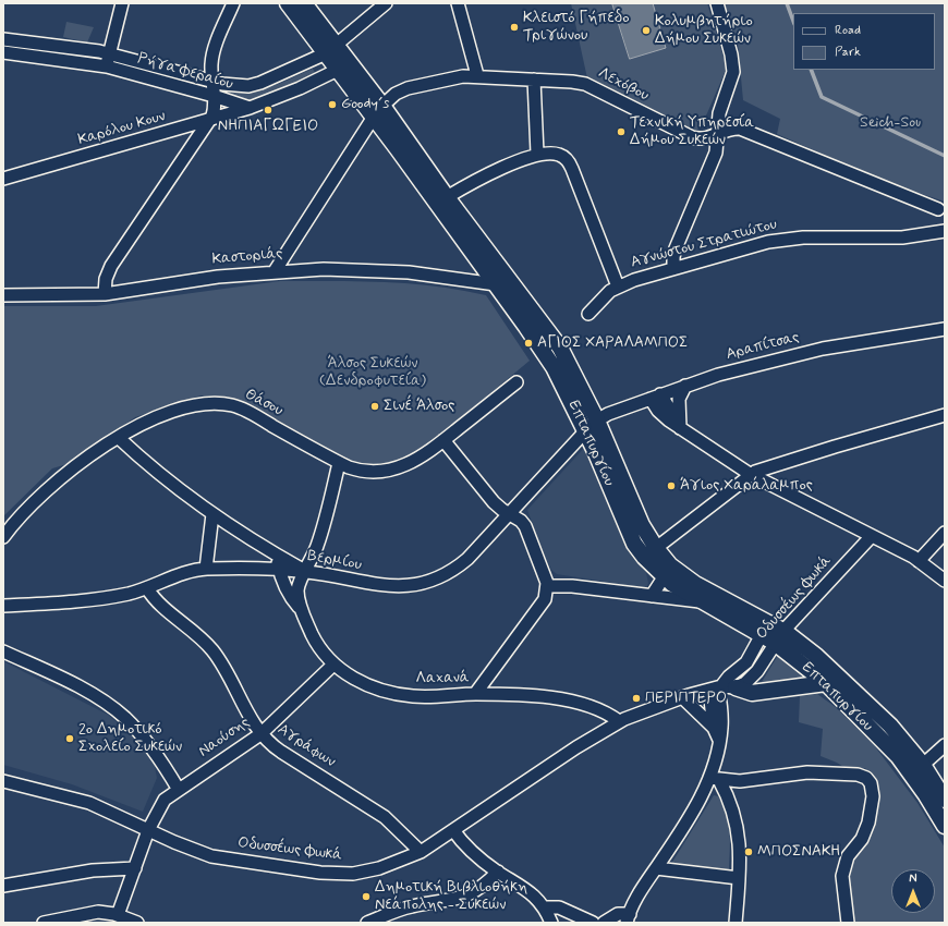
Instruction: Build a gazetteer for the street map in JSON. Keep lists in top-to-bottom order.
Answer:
{
  "streets": {
    "main road": ["Επταπυργίου"],
    "street": [
      "Ρήγα Φεραίου",
      "Λεχόβου",
      "Καρόλου Κουν",
      "Αγνώστου Στρατιώτου",
      "Καστοριάς",
      "Αραπίτσας",
      "Θάσου",
      "Βερμίου",
      "Οδυσσέως Φωκά",
      "Λαχανά",
      "Ναούσης",
      "Αγράφων"
    ]
  },
  "crossings": [
    ["Ρήγα Φεραίου", "Καρόλου Κουν"],
    ["Ρήγα Φεραίου", "Επταπυργίου"],
    ["Λεχόβου", "Καστοριάς"],
    ["Λεχόβου", "Επταπυργίου"],
    ["Καστοριάς", "Επταπυργίου"],
    ["Αραπίτσας", "Επταπυργίου"],
    ["Αραπίτσας", "Βερμίου"],
    ["Θάσου", "Λαχανά"],
    ["Επταπυργίου", "Βερμίου"],
    ["Επταπυργίου", "Οδυσσέως Φωκά"],
    ["Βερμίου", "Λαχανά"],
    ["Βερμίου", "Αγράφων"],
    ["Οδυσσέως Φωκά", "Λαχανά"],
    ["Οδυσσέως Φωκά", "Ναούσης"],
    ["Οδυσσέως Φωκά", "Αγράφων"],
    ["Λαχανά", "Ναούσης"],
    ["Ναούσης", "Αγράφων"]
  ],
  "parks": ["Seich-Sou", "Άλσος Συκεών (Δενδροφυτεία)"],
  "places": [
    "Κλειστό Γήπεδο Τριγώνου",
    "Κολυμβητήριο Δήμου Συκεών",
    "Goody´s",
    "ΝΗΠΙΑΓΩΓΕΙΟ",
    "Τεχνική Υπηρεσία Δήμου Συκεών",
    "ΑΓΙΟΣ ΧΑΡΑΛΑΜΠΟΣ",
    "Σινέ Άλσος",
    "Άγιος Χαράλαμπος",
    "ΠΕΡΙΠΤΕΡΟ",
    "2ο Δημοτικό Σχολείο Συκεών",
    "ΜΠΟΣΝΑΚΗ",
    "Δημοτική Βιβλιοθήκη Νεάπολης - Συκεών"
  ],
  "legend": ["Road", "Park"],
  "north": "top"
}
